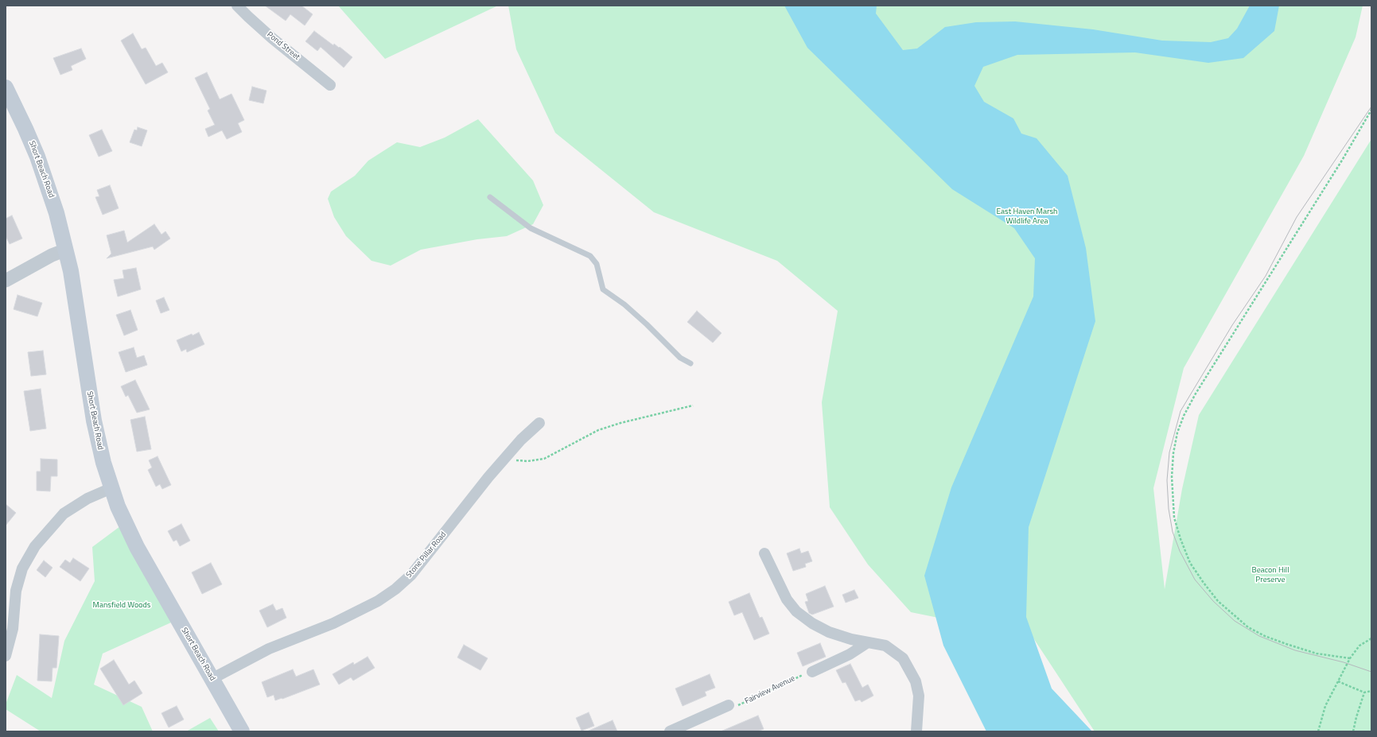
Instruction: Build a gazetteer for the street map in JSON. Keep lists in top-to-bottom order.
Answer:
{
  "streets": {
    "main road": ["Short Beach Road"],
    "street": ["Pond Street", "Stone Pillar Road"],
    "path": ["Fairview Avenue"]
  },
  "crossings": [
    ["Short Beach Road", "Stone Pillar Road"]
  ],
  "parks": ["East Haven Marsh Wildlife Area", "Beacon Hill Preserve", "Mansfield Woods"]
}
